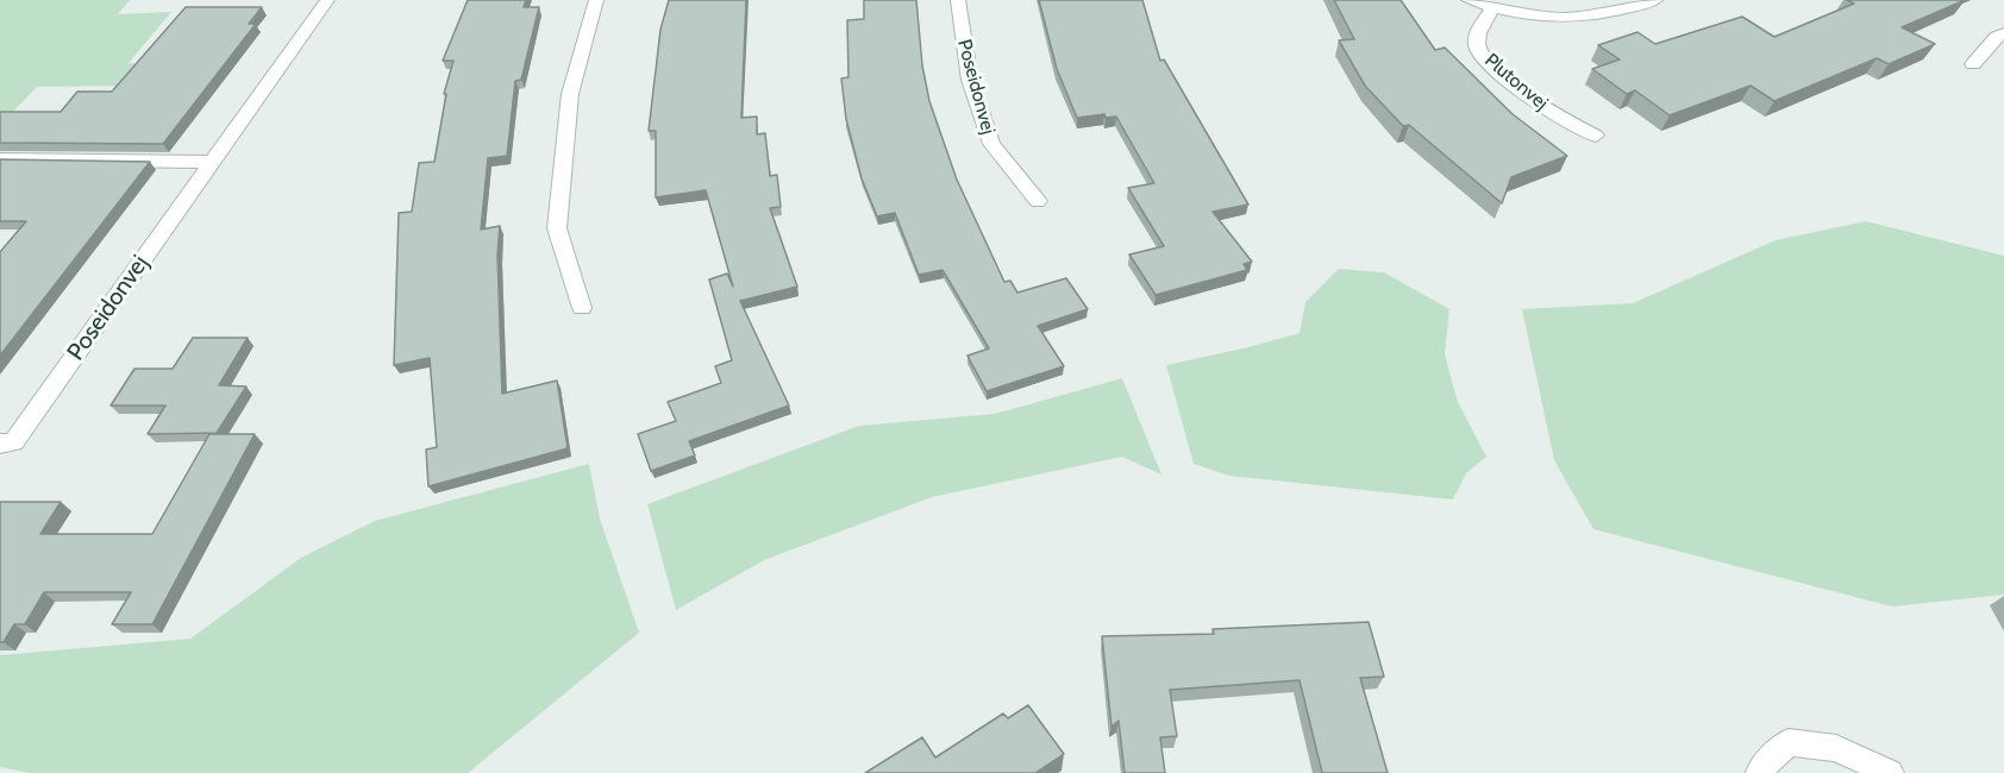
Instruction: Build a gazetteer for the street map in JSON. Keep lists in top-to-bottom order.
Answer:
{
  "streets": {
    "street": ["Plutonvej", "Poseidonvej"]
  }
}
